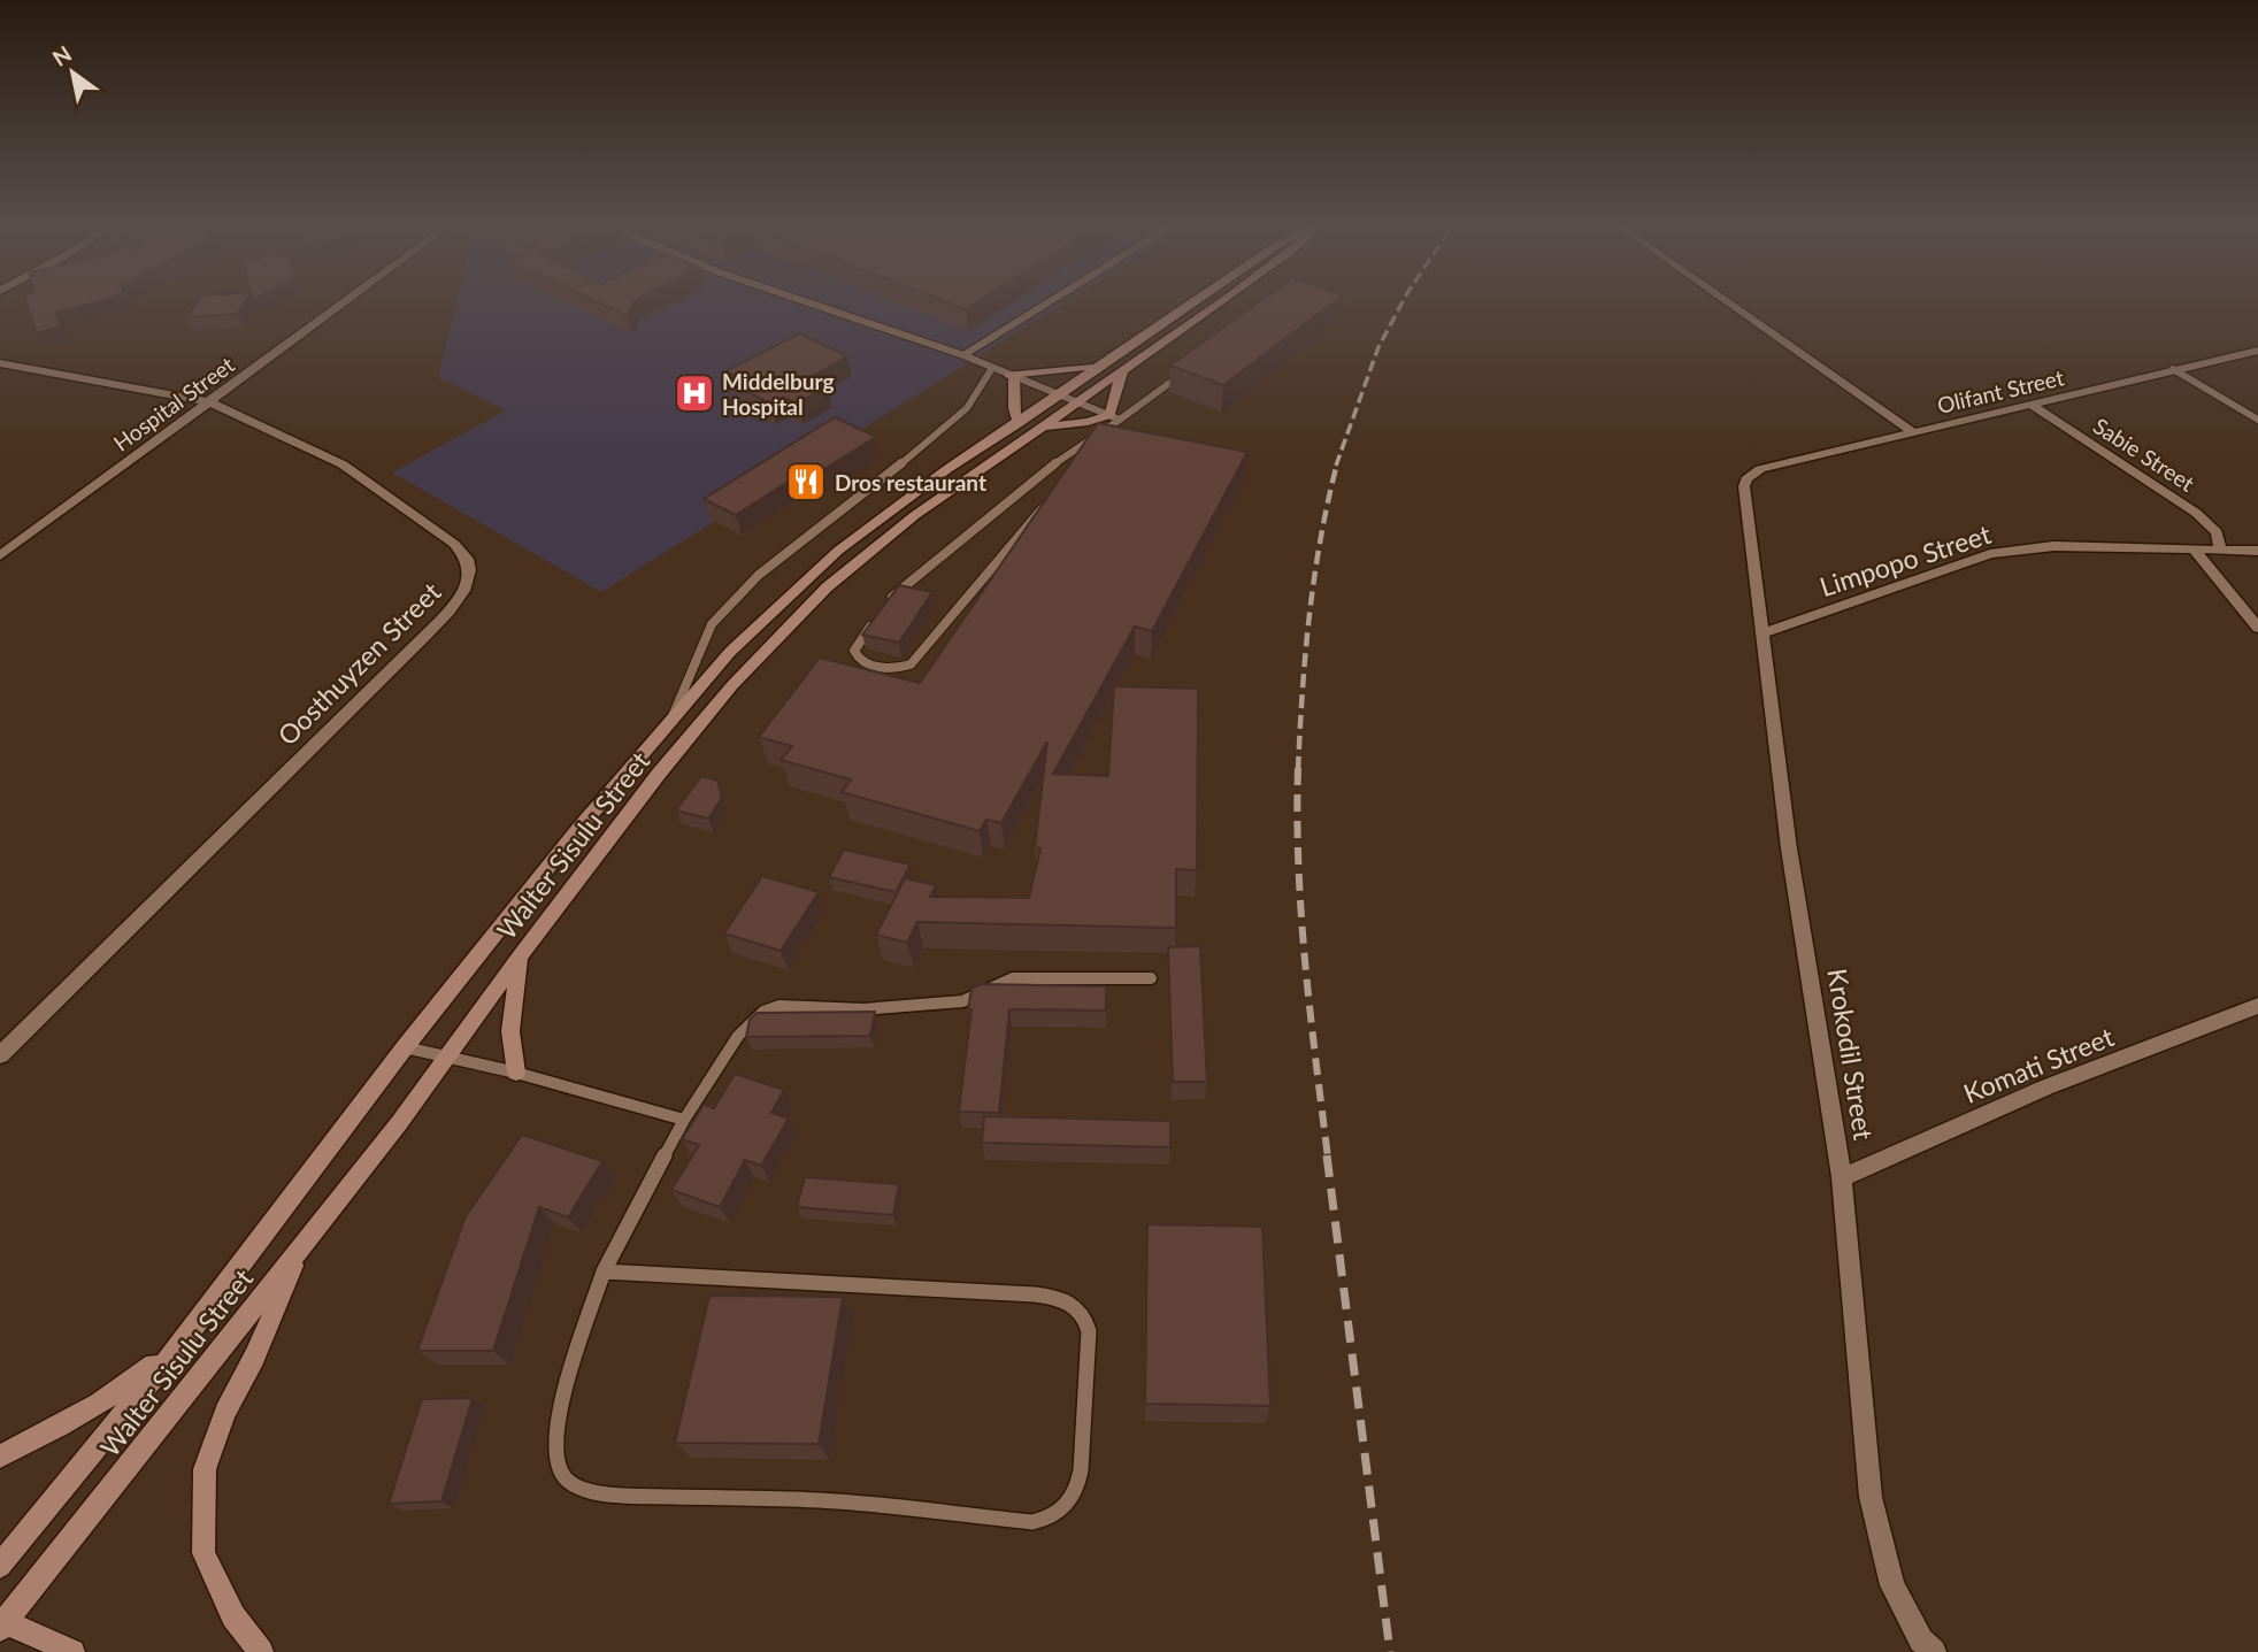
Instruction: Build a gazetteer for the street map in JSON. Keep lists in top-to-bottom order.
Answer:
{
  "streets": {
    "main road": ["Walter Sisulu Street"],
    "street": [
      "Olifant Street",
      "Hospital Street",
      "Sabie Street",
      "Limpopo Street",
      "Oosthuyzen Street",
      "Krokodil Street",
      "Komati Street"
    ]
  },
  "crossings": [
    ["Olifant Street", "Sabie Street"],
    ["Olifant Street", "Krokodil Street"],
    ["Hospital Street", "Oosthuyzen Street"],
    ["Sabie Street", "Limpopo Street"],
    ["Limpopo Street", "Krokodil Street"],
    ["Krokodil Street", "Komati Street"]
  ],
  "places": {
    "hospital": ["Middelburg Hospital"],
    "restaurant": ["Dros restaurant"]
  },
  "north": "top left"
}
